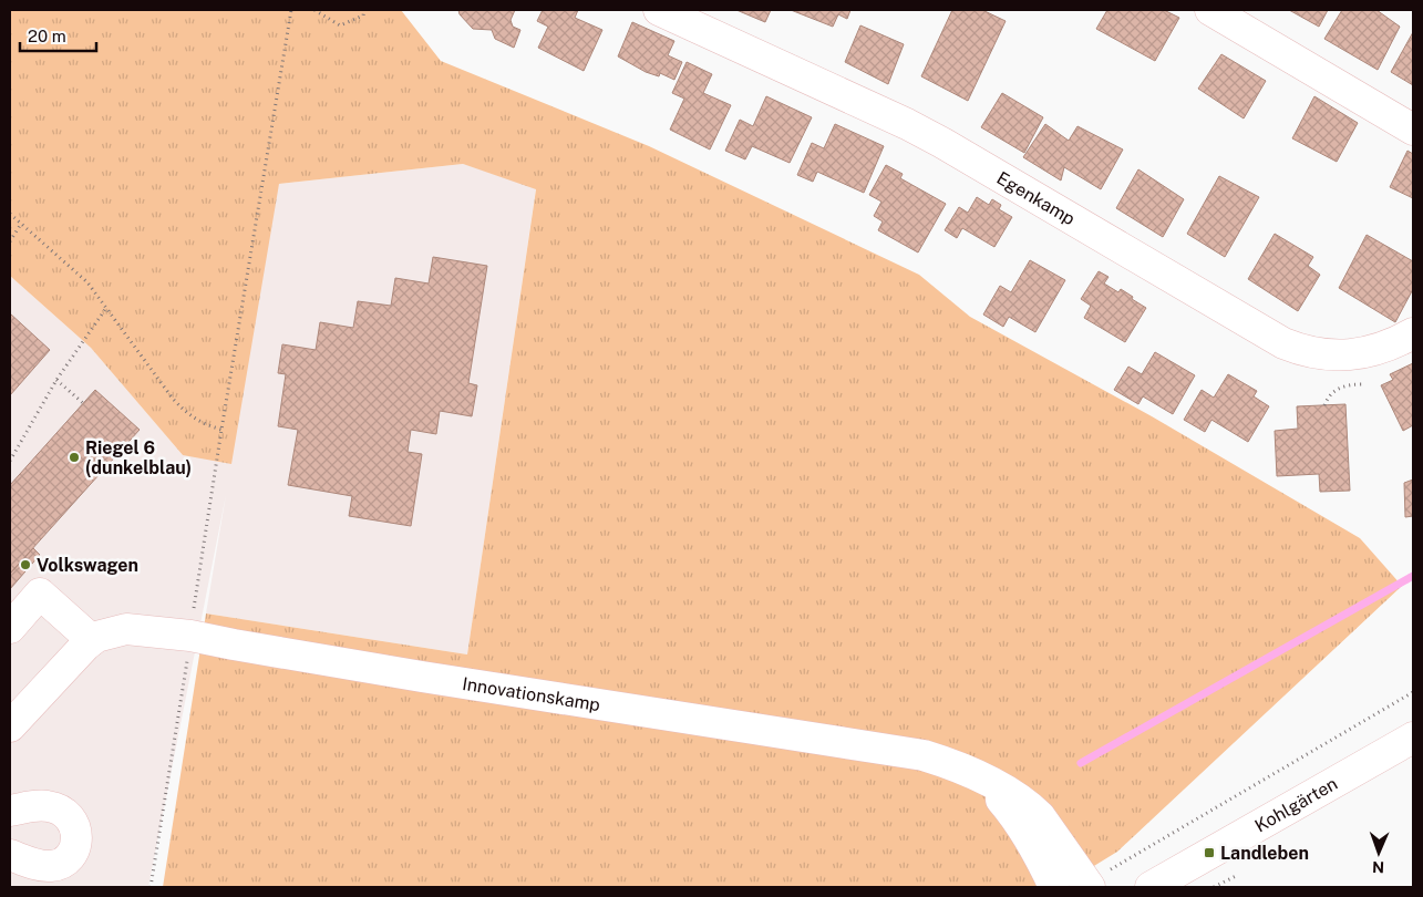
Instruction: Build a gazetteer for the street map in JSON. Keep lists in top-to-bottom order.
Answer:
{
  "streets": {
    "street": ["Egenkamp", "Innovationskamp", "Kohlgärten"]
  },
  "places": {
    "other": ["Riegel 6 (dunkelblau)", "Volkswagen"],
    "transit": ["Landleben"]
  },
  "scale_bar": "20 m",
  "north": "bottom"
}
